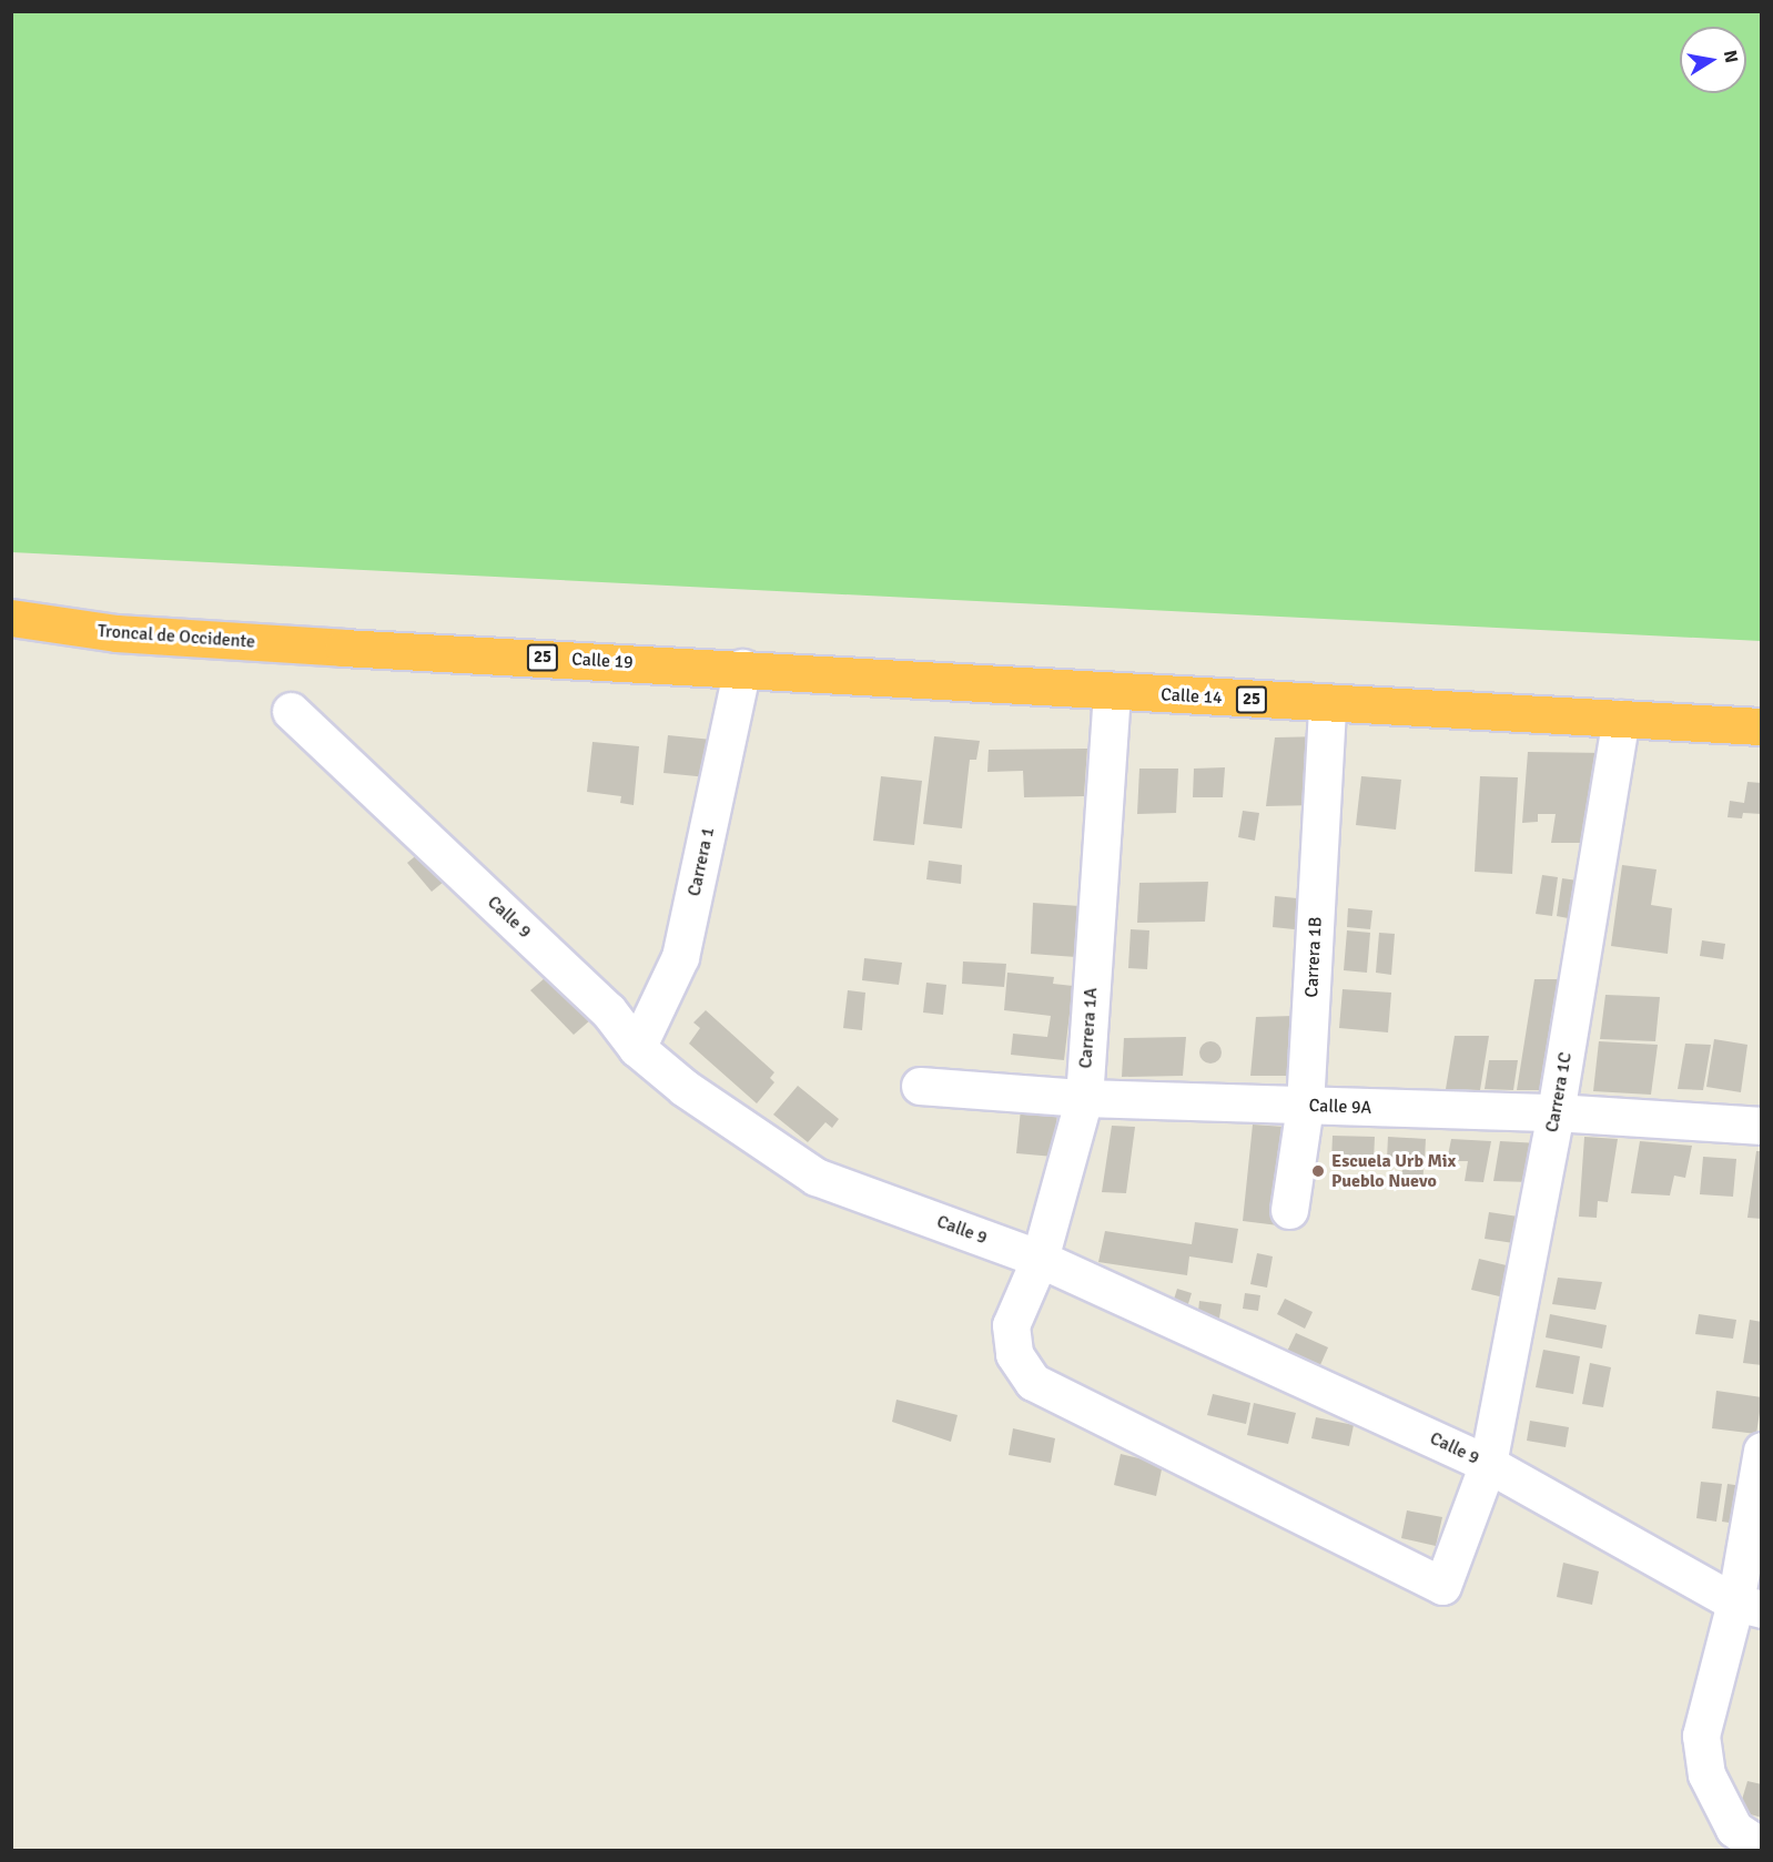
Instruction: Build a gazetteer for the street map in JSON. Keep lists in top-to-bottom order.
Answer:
{
  "streets": {
    "highway": [
      "Troncal de Occidente",
      "25",
      "Calle 19",
      "Calle 14"
    ],
    "street": [
      "Carrera 1",
      "Calle 9",
      "Carrera 1B",
      "Carrera 1A",
      "Carrera 1C",
      "Calle 9A"
    ]
  },
  "crossings": [
    ["Troncal de Occidente", "Calle 19"],
    ["Calle 19", "Calle 14"],
    ["Calle 19", "Carrera 1"],
    ["Calle 14", "Carrera 1"],
    ["Calle 14", "Carrera 1B"],
    ["Calle 14", "Carrera 1A"],
    ["Calle 14", "Carrera 1C"],
    ["Carrera 1", "Calle 9"],
    ["Calle 9", "Carrera 1A"],
    ["Calle 9", "Carrera 1C"],
    ["Carrera 1B", "Calle 9A"],
    ["Carrera 1A", "Carrera 1C"],
    ["Carrera 1A", "Calle 9A"],
    ["Carrera 1C", "Calle 9A"]
  ],
  "places": ["Escuela Urb Mix Pueblo Nuevo"],
  "north": "right"
}
